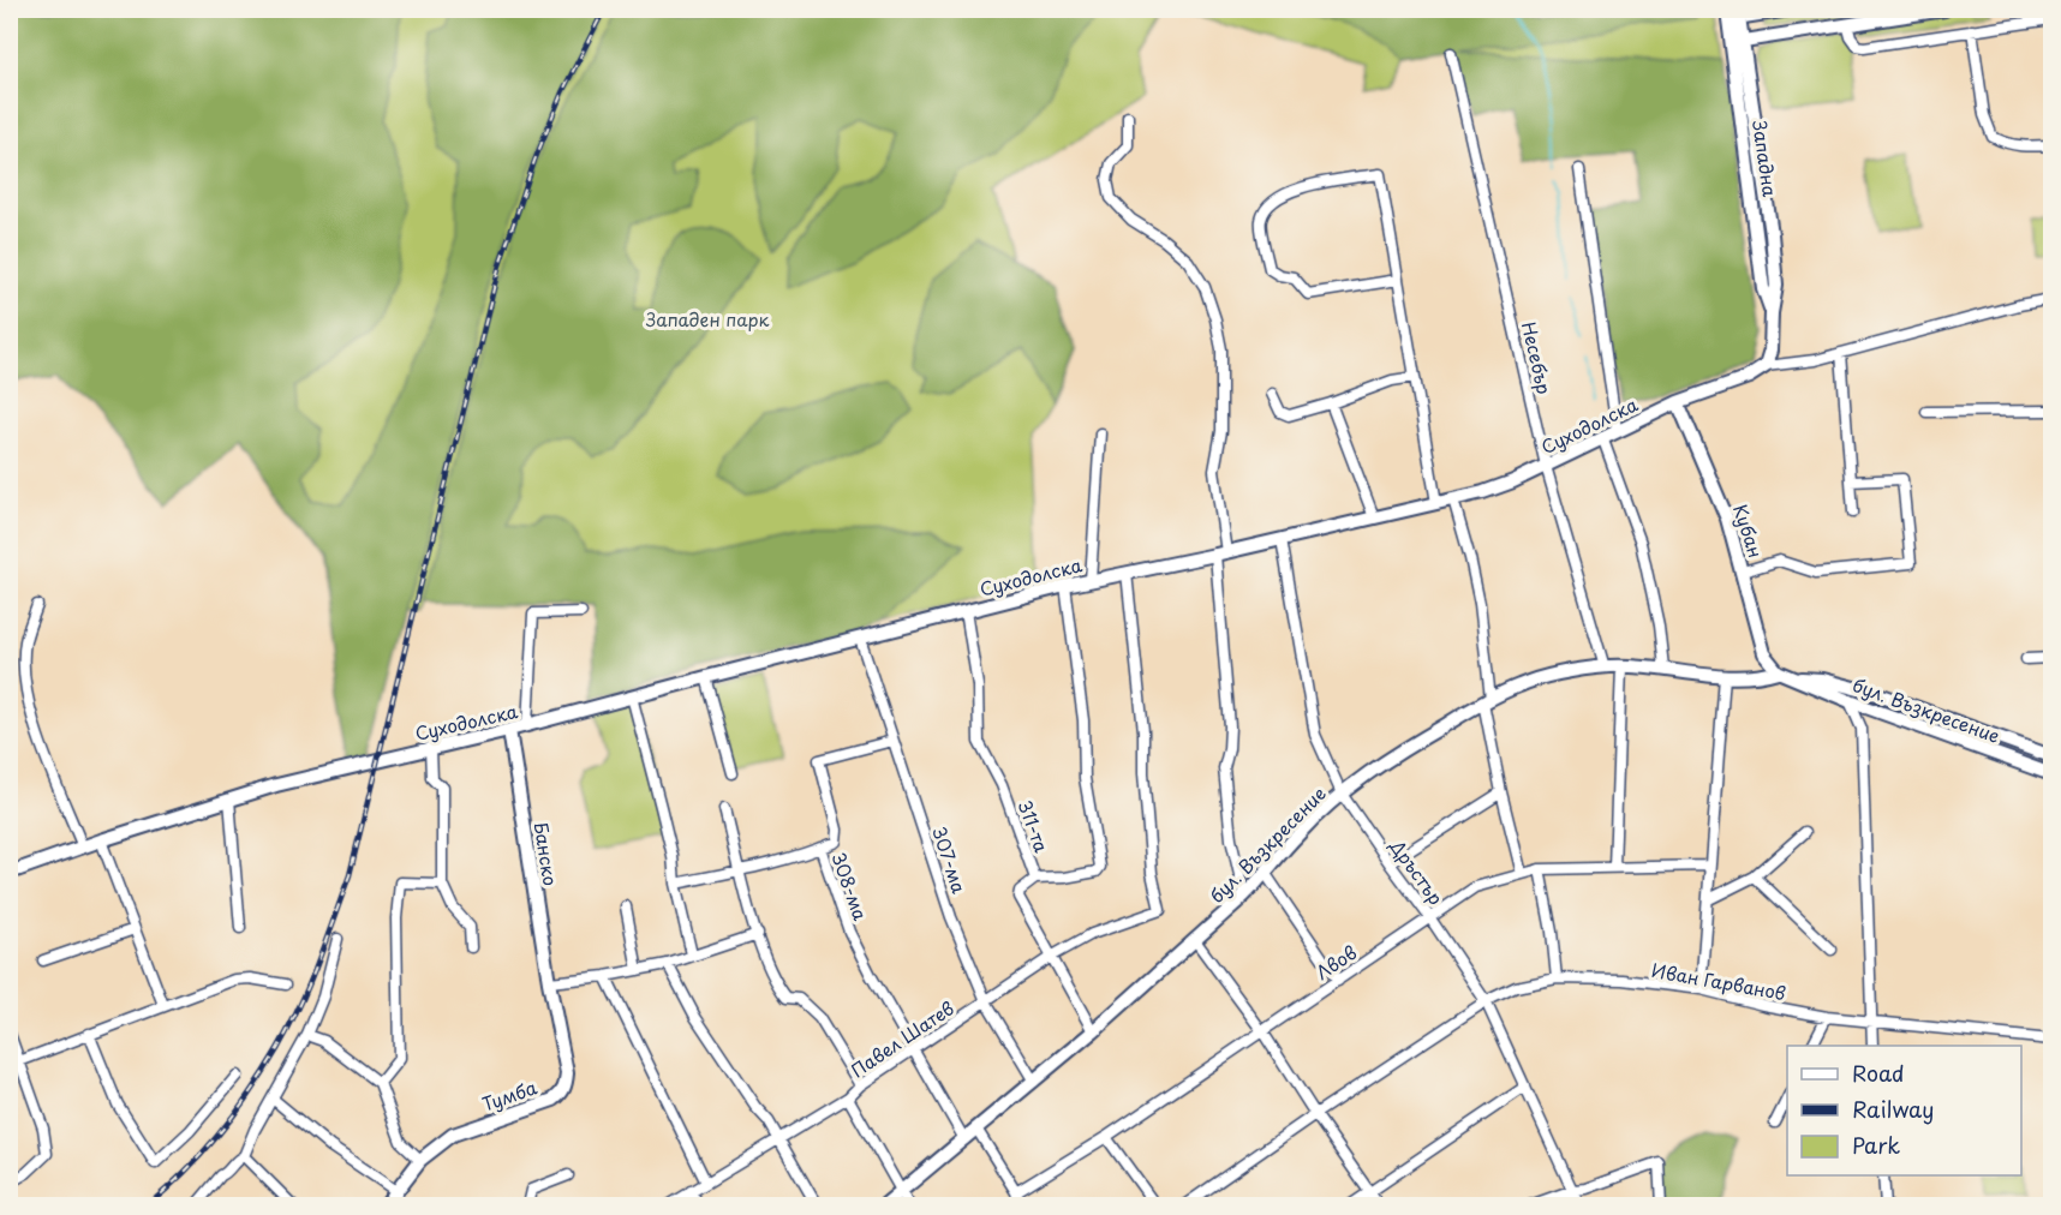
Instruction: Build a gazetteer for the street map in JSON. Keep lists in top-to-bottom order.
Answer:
{
  "streets": {
    "street": [
      "Западна",
      "Несебър",
      "Суходолска",
      "Кубан",
      "бул. Възкресение",
      "311-та",
      "Банско",
      "307-ма",
      "Дръстър",
      "308-ма",
      "Лвов",
      "Иван Гарванов",
      "Павел Шатев",
      "Тумба"
    ]
  },
  "crossings": [
    ["Западна", "Суходолска"],
    ["Несебър", "Суходолска"],
    ["Несебър", "бул. Възкресение"],
    ["Суходолска", "Кубан"],
    ["Суходолска", "311-та"],
    ["Суходолска", "Банско"],
    ["Суходолска", "307-ма"],
    ["Суходолска", "Дръстър"],
    ["Суходолска", "Павел Шатев"],
    ["Кубан", "бул. Възкресение"],
    ["бул. Възкресение", "311-та"],
    ["бул. Възкресение", "307-ма"],
    ["бул. Възкресение", "Дръстър"],
    ["бул. Възкресение", "308-ма"],
    ["311-та", "Павел Шатев"],
    ["Банско", "Тумба"],
    ["307-ма", "308-ма"],
    ["307-ма", "Павел Шатев"],
    ["Дръстър", "Лвов"],
    ["Дръстър", "Иван Гарванов"],
    ["308-ма", "Павел Шатев"]
  ],
  "parks": ["Западен парк"],
  "legend": ["Road", "Railway", "Park"]
}
